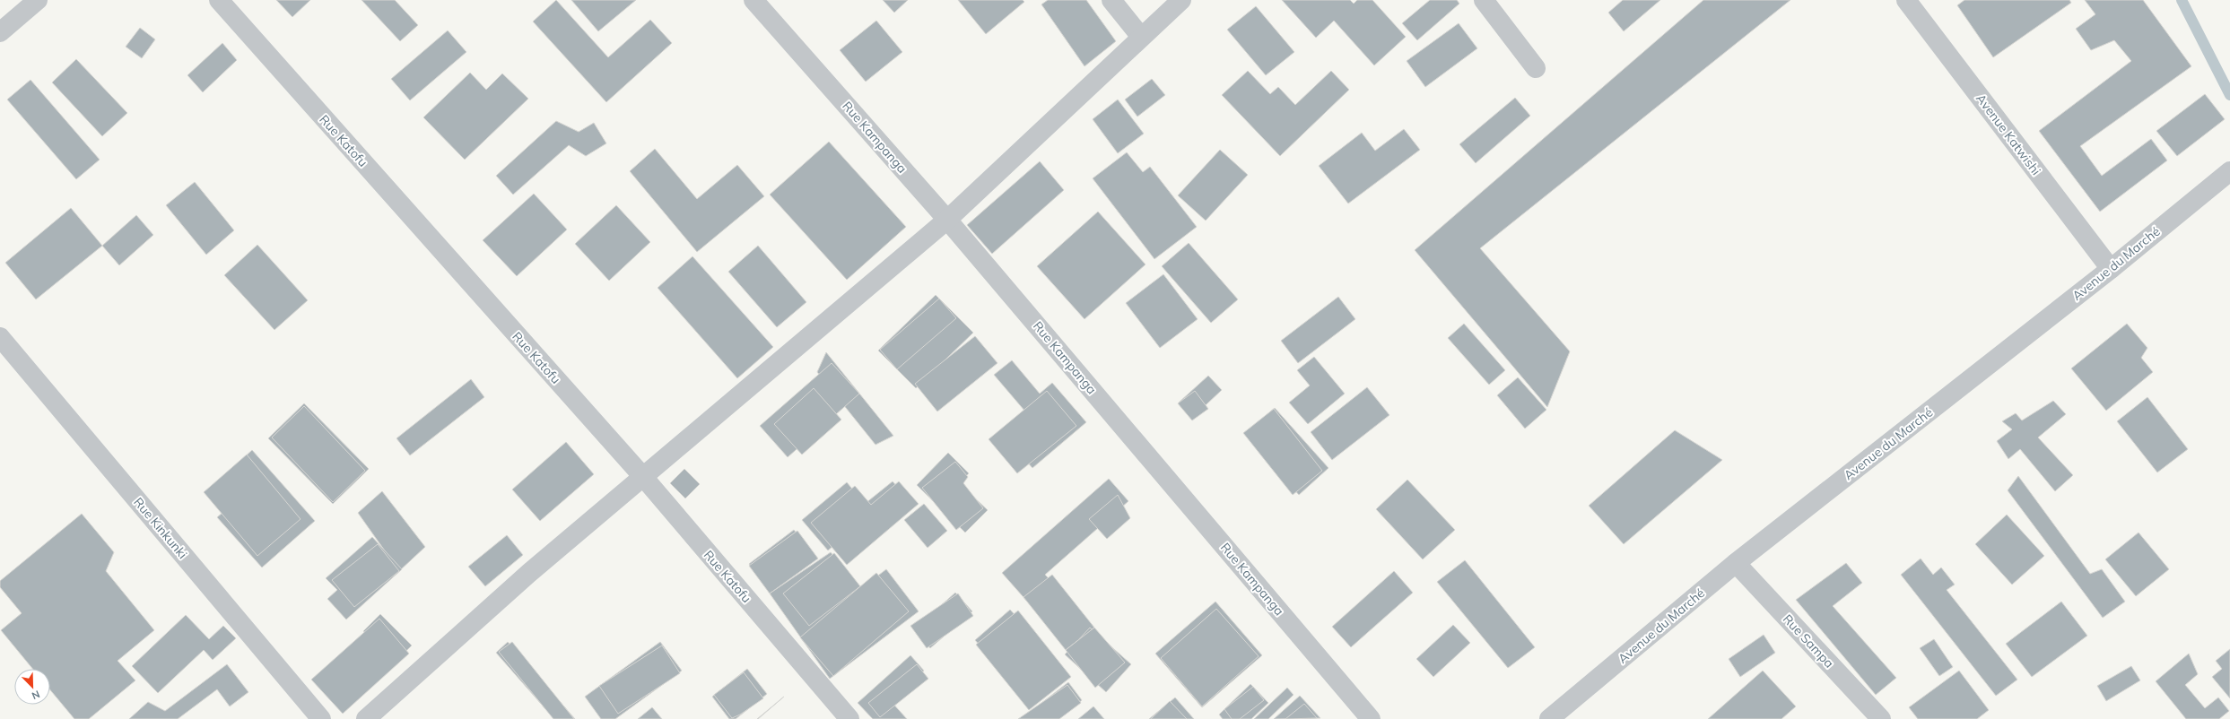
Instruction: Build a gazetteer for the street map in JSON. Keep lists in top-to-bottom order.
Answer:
{
  "streets": {
    "street": [
      "Avenue Katwishi",
      "Rue Kampanga",
      "Rue Katofu",
      "Avenue du Marché",
      "Rue Kinkunki",
      "Rue Sampa"
    ]
  },
  "crossings": [
    ["Avenue Katwishi", "Avenue du Marché"],
    ["Avenue du Marché", "Rue Sampa"]
  ],
  "north": "bottom right"
}
